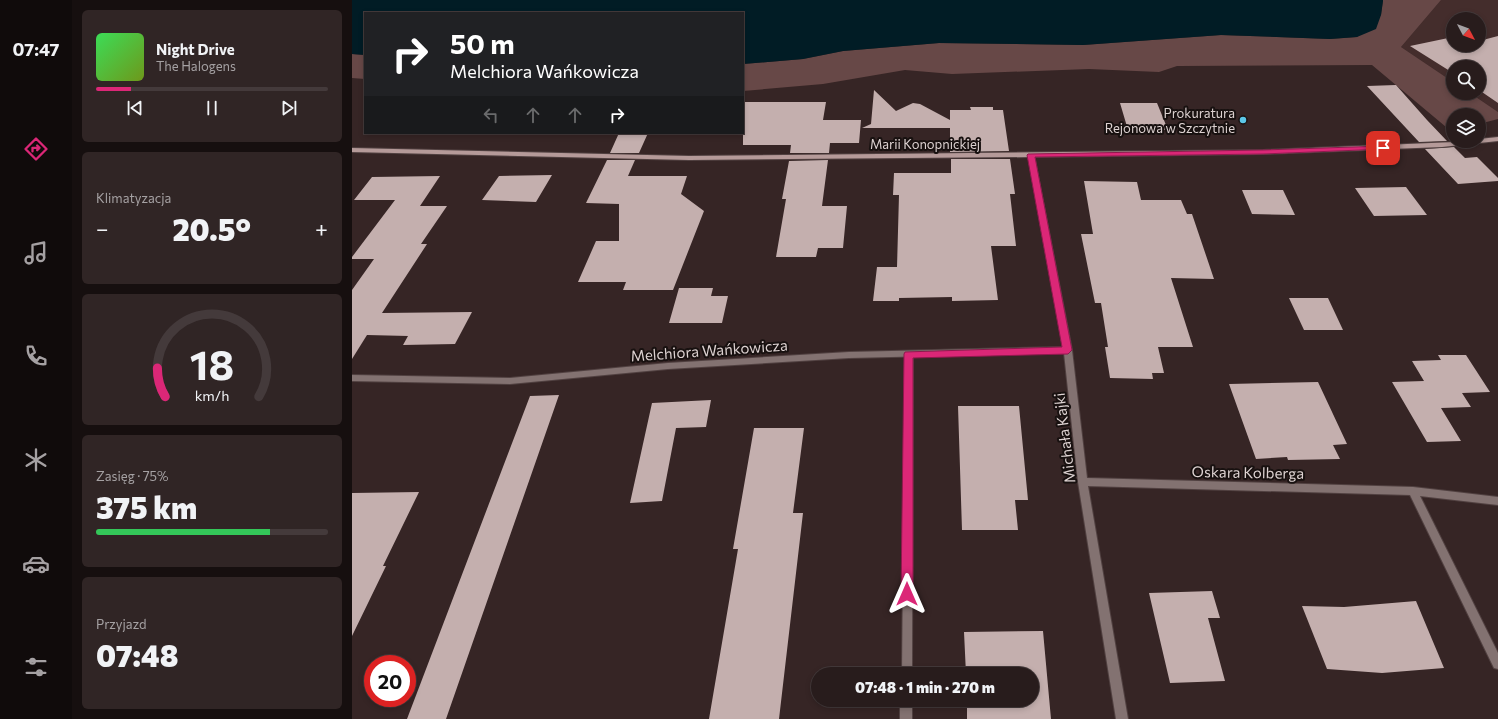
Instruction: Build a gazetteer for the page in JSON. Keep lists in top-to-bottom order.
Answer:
{
  "streets": {
    "street": [
      "Marii Konopnickiej",
      "Melchiora Wańkowicza",
      "Michała Kajki",
      "Oskara Kolberga"
    ]
  },
  "crossings": [
    ["Marii Konopnickiej", "Michała Kajki"],
    ["Melchiora Wańkowicza", "Michała Kajki"],
    ["Michała Kajki", "Oskara Kolberga"]
  ],
  "places": ["Prokuratura Rejonowa w Szczytnie"],
  "north": "bottom right",
  "page": {
    "tabs": "07:47",
    "turn": ["50 m", "Melchiora Wańkowicza"],
    "song": ["Night Drive", "The Halogens"],
    "tile": [
      "Klimatyzacja",
      ["Zasięg · 75%", "375 km"],
      ["Przyjazd", "07:48"]
    ],
    "heat": ["−", "20.5°", "+"],
    "limit": "20",
    "trip": "07:48 · 1 min · 270 m",
    "gauge": ["18", "km/h"]
  }
}
